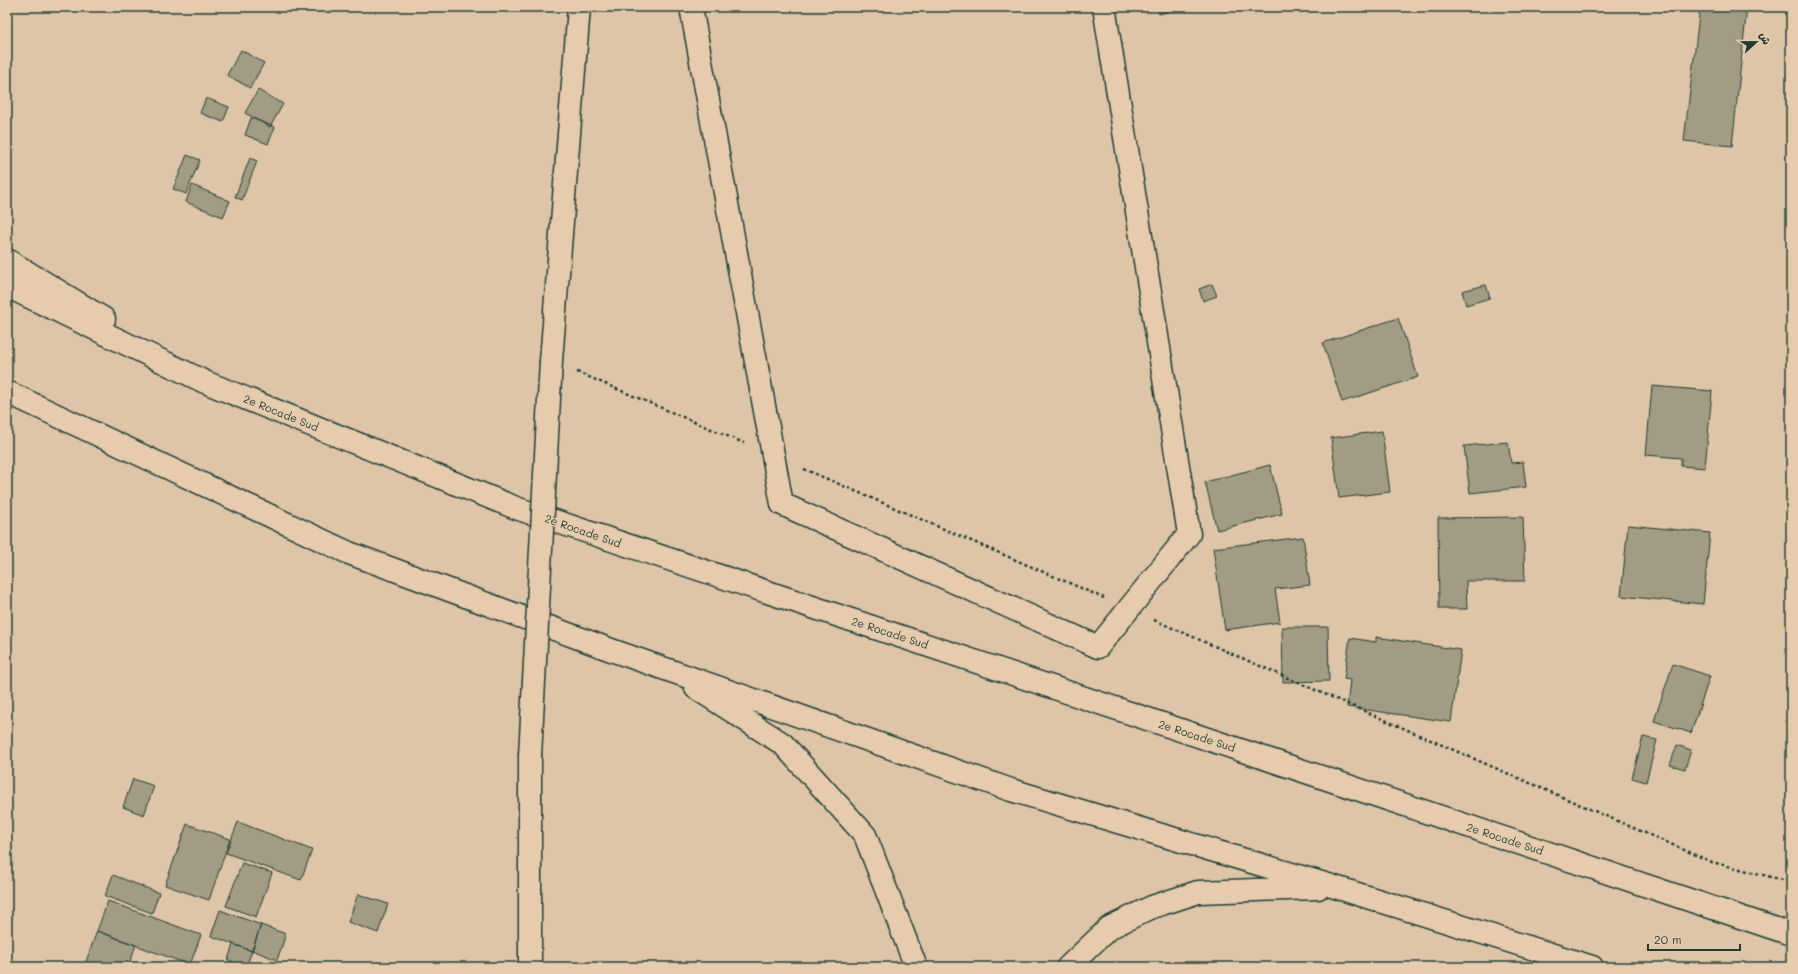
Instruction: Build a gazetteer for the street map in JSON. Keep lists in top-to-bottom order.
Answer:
{
  "streets": {
    "main road": ["2e Rocade Sud"]
  },
  "scale_bar": "20 m",
  "north": "right"
}
